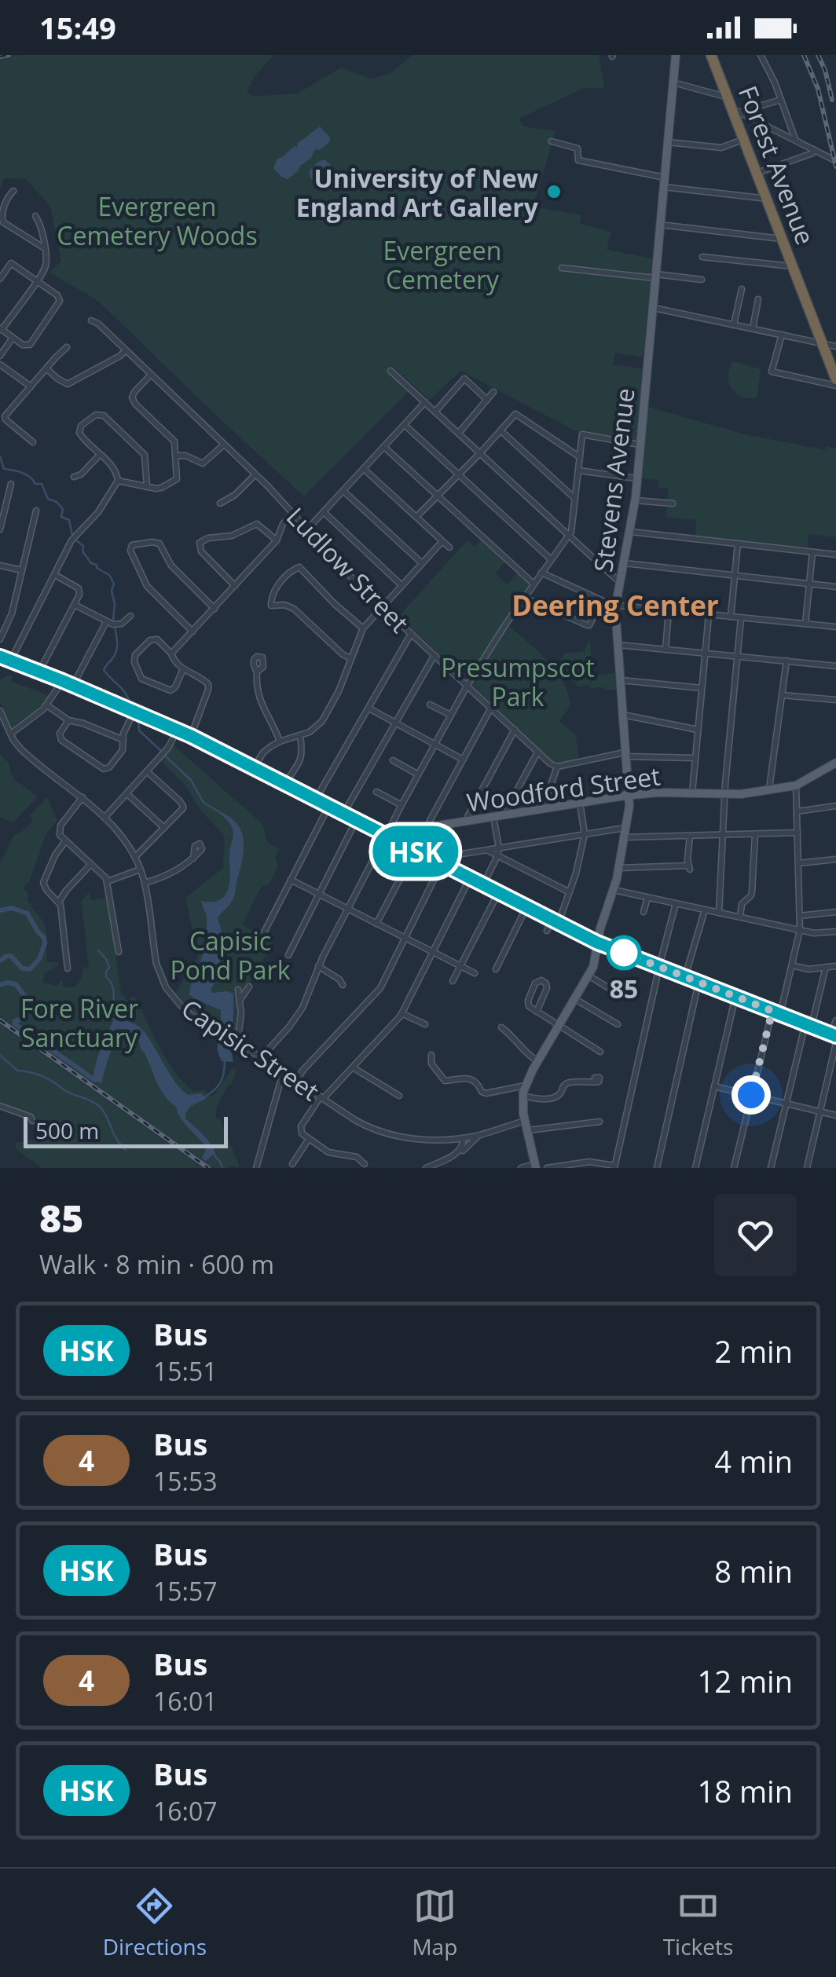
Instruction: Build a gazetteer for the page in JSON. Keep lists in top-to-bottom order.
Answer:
{
  "streets": {
    "highway": ["Forest Avenue"],
    "main road": ["Stevens Avenue", "Woodford Street"],
    "street": ["Ludlow Street", "Capisic Street"]
  },
  "crossings": [
    ["Stevens Avenue", "Woodford Street"],
    ["Stevens Avenue", "Capisic Street"]
  ],
  "districts": ["Deering Center"],
  "parks": [
    "Evergreen Cemetery Woods",
    "Evergreen Cemetery",
    "Presumpscot Park",
    "Capisic Pond Park",
    "Fore River Sanctuary"
  ],
  "places": ["University of New England Art Gallery", "85"],
  "lines": ["bus line HSK"],
  "scale_bar": "500 m",
  "page": {
    "status": "15:49",
    "on_map": "HSK",
    "scale": "500 m",
    "heading": ["85", "Walk · 8 min · 600 m"],
    "list": [
      {
        "mark": "HSK",
        "name": "Bus",
        "note": "15:51",
        "value": "2 min"
      },
      {
        "mark": "4",
        "name": "Bus",
        "note": "15:53",
        "value": "4 min"
      },
      {
        "mark": "HSK",
        "name": "Bus",
        "note": "15:57",
        "value": "8 min"
      },
      {
        "mark": "4",
        "name": "Bus",
        "note": "16:01",
        "value": "12 min"
      },
      {
        "mark": "HSK",
        "name": "Bus",
        "note": "16:07",
        "value": "18 min"
      }
    ],
    "tabs": ["Directions", "Map", "Tickets"]
  }
}
